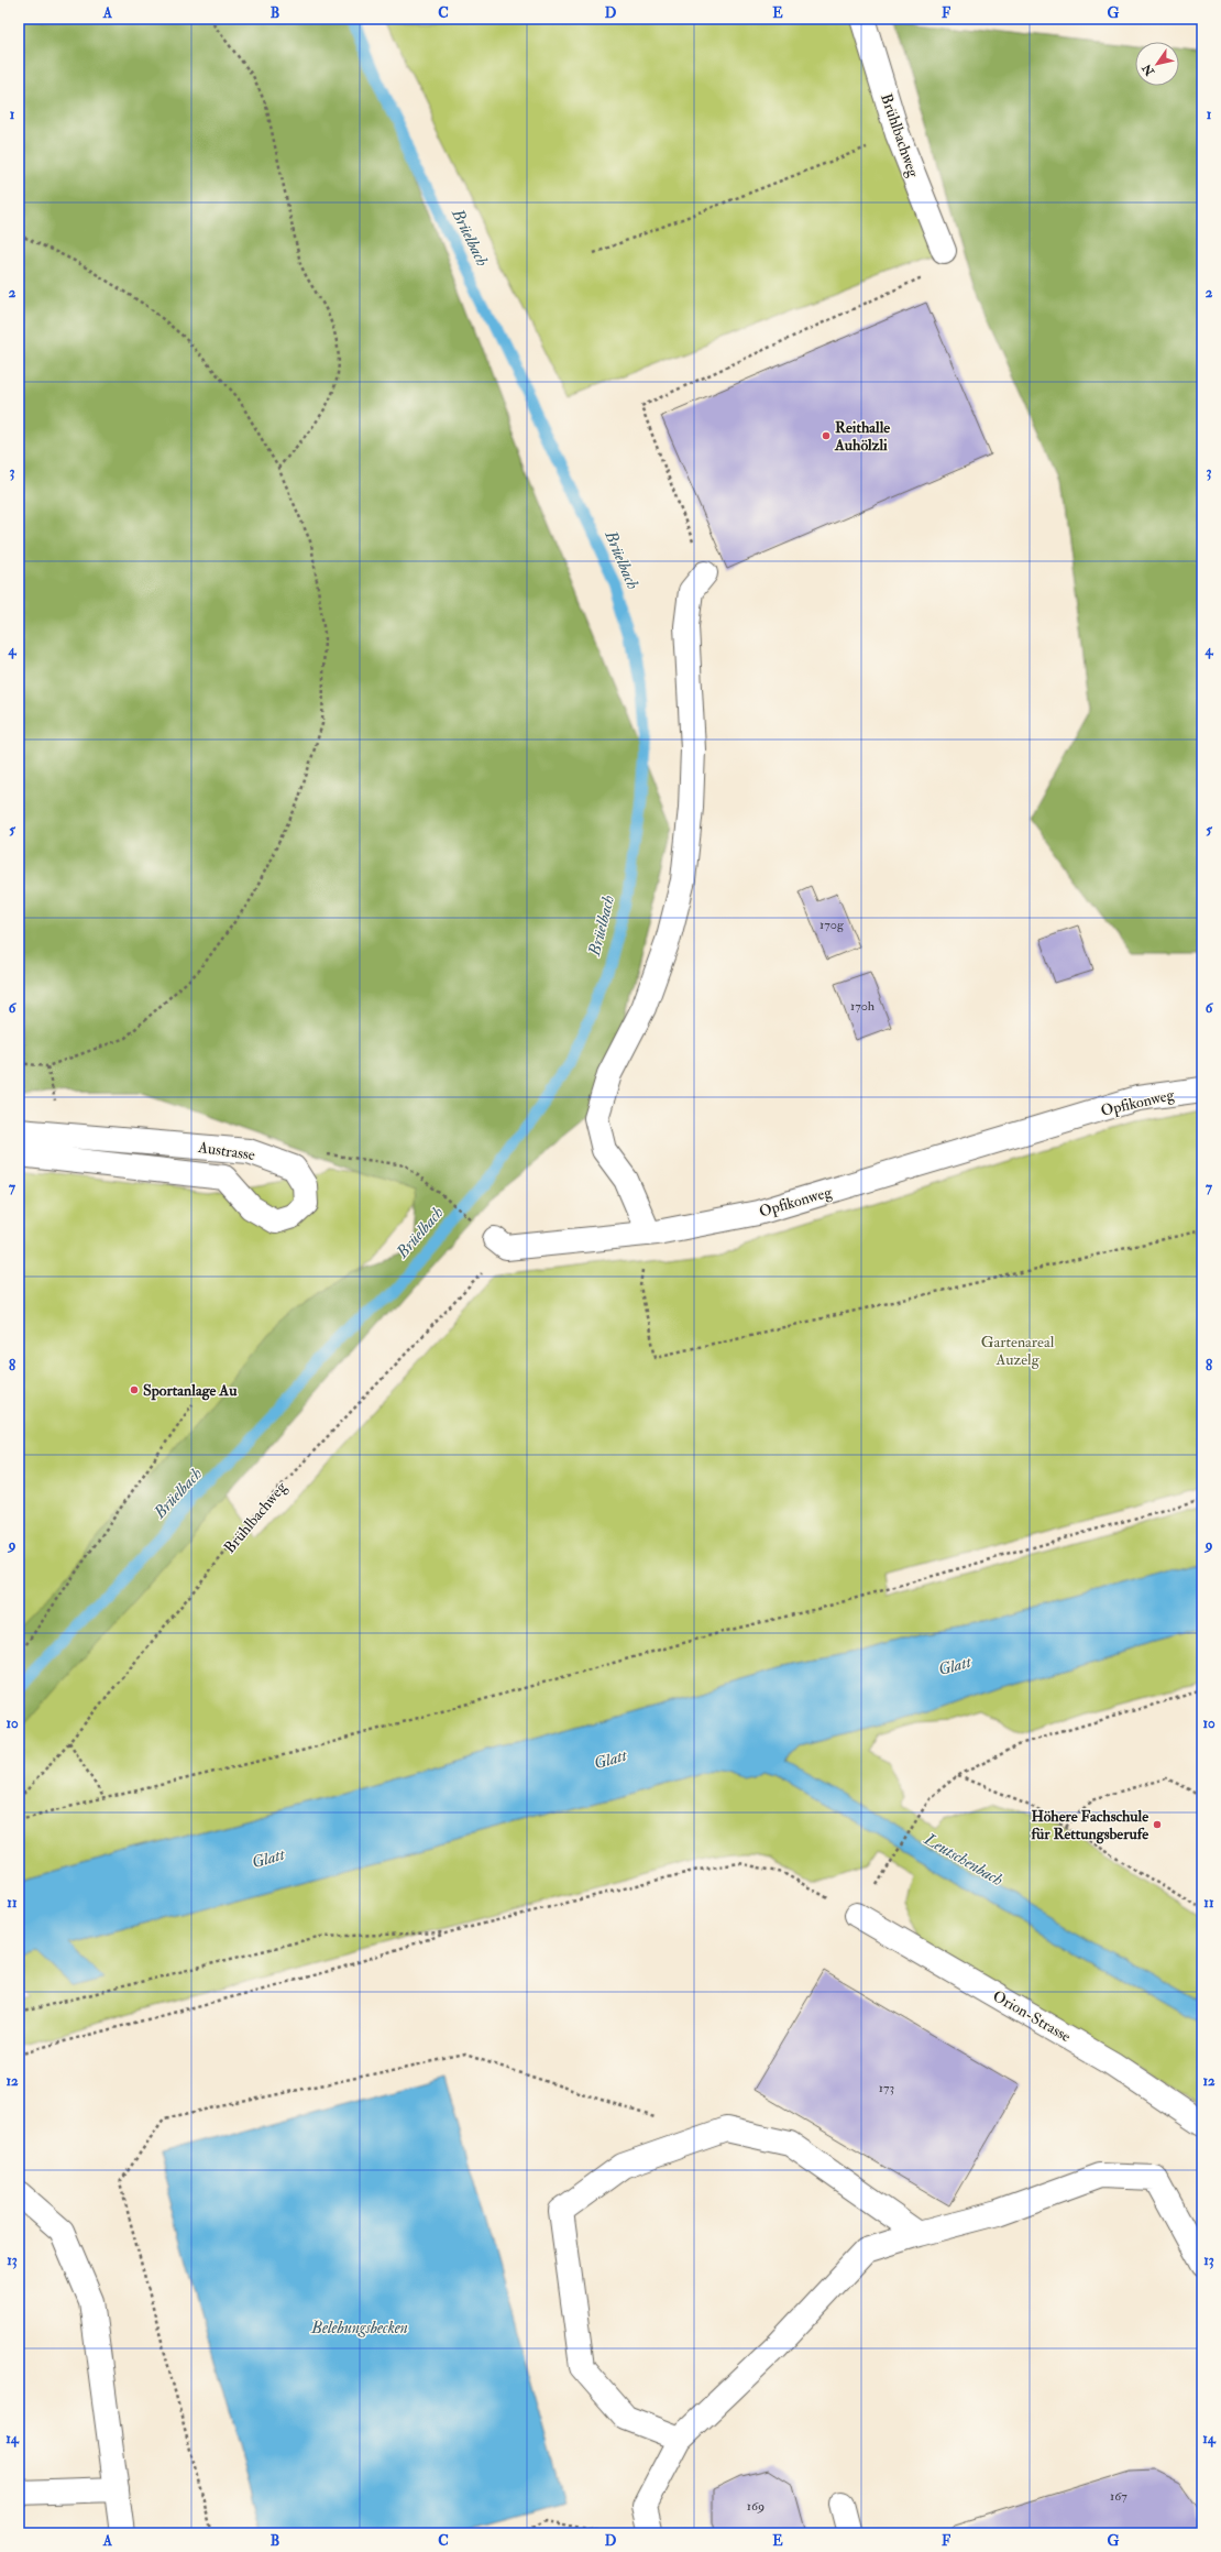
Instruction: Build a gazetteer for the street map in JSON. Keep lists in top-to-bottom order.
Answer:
{
  "streets": {
    "street": [
      "Brühlbachweg",
      "Opfikonweg",
      "Austrasse",
      "Orion-Strasse"
    ]
  },
  "crossings": [
    ["Brühlbachweg", "Opfikonweg"]
  ],
  "water": [
    "Brüelbach",
    "Glatt",
    "Leutschenbach",
    "Belebungsbecken"
  ],
  "parks": ["Gartenareal Auzelg"],
  "places": ["Reithalle Auhölzli", "Sportanlage Au", "Höhere Fachschule für Rettungsberufe"],
  "house_numbers": [
    "170g",
    "170h",
    "173",
    "167",
    "169"
  ],
  "north": "bottom left",
  "grid": {
    "columns": [
      "A",
      "B",
      "C",
      "D",
      "E",
      "F",
      "G"
    ],
    "rows": [
      "1",
      "2",
      "3",
      "4",
      "5",
      "6",
      "7",
      "8",
      "9",
      "10",
      "11",
      "12",
      "13",
      "14"
    ]
  }
}
